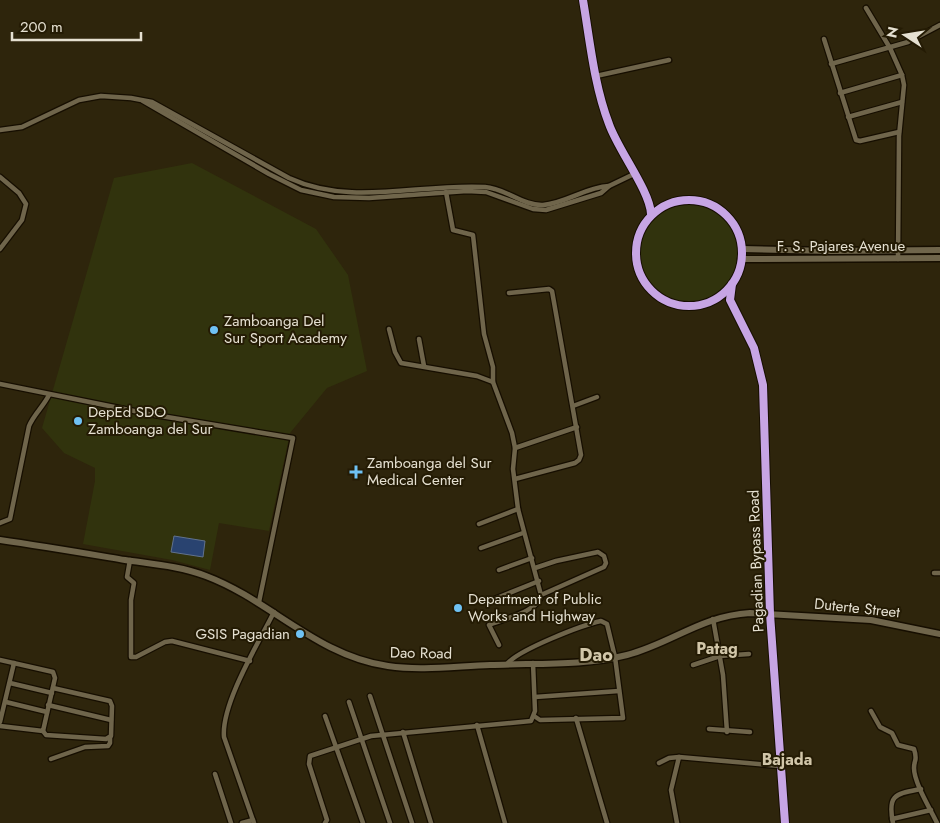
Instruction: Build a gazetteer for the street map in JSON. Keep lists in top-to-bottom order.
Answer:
{
  "streets": {
    "highway": ["Pagadian Bypass Road"],
    "street": ["F. S. Pajares Avenue", "Duterte Street", "Dao Road"]
  },
  "crossings": [
    ["F. S. Pajares Avenue", "Pagadian Bypass Road"],
    ["Pagadian Bypass Road", "Duterte Street"],
    ["Pagadian Bypass Road", "Dao Road"],
    ["Duterte Street", "Dao Road"]
  ],
  "districts": ["Patag", "Dao", "Bajada"],
  "places": {
    "other": [
      "Zamboanga Del Sur Sport Academy",
      "DepEd SDO Zamboanga del Sur",
      "Department of Public Works and Highway",
      "GSIS Pagadian"
    ],
    "health": ["Zamboanga del Sur Medical Center"]
  },
  "scale_bar": "200 m",
  "north": "left"
}
